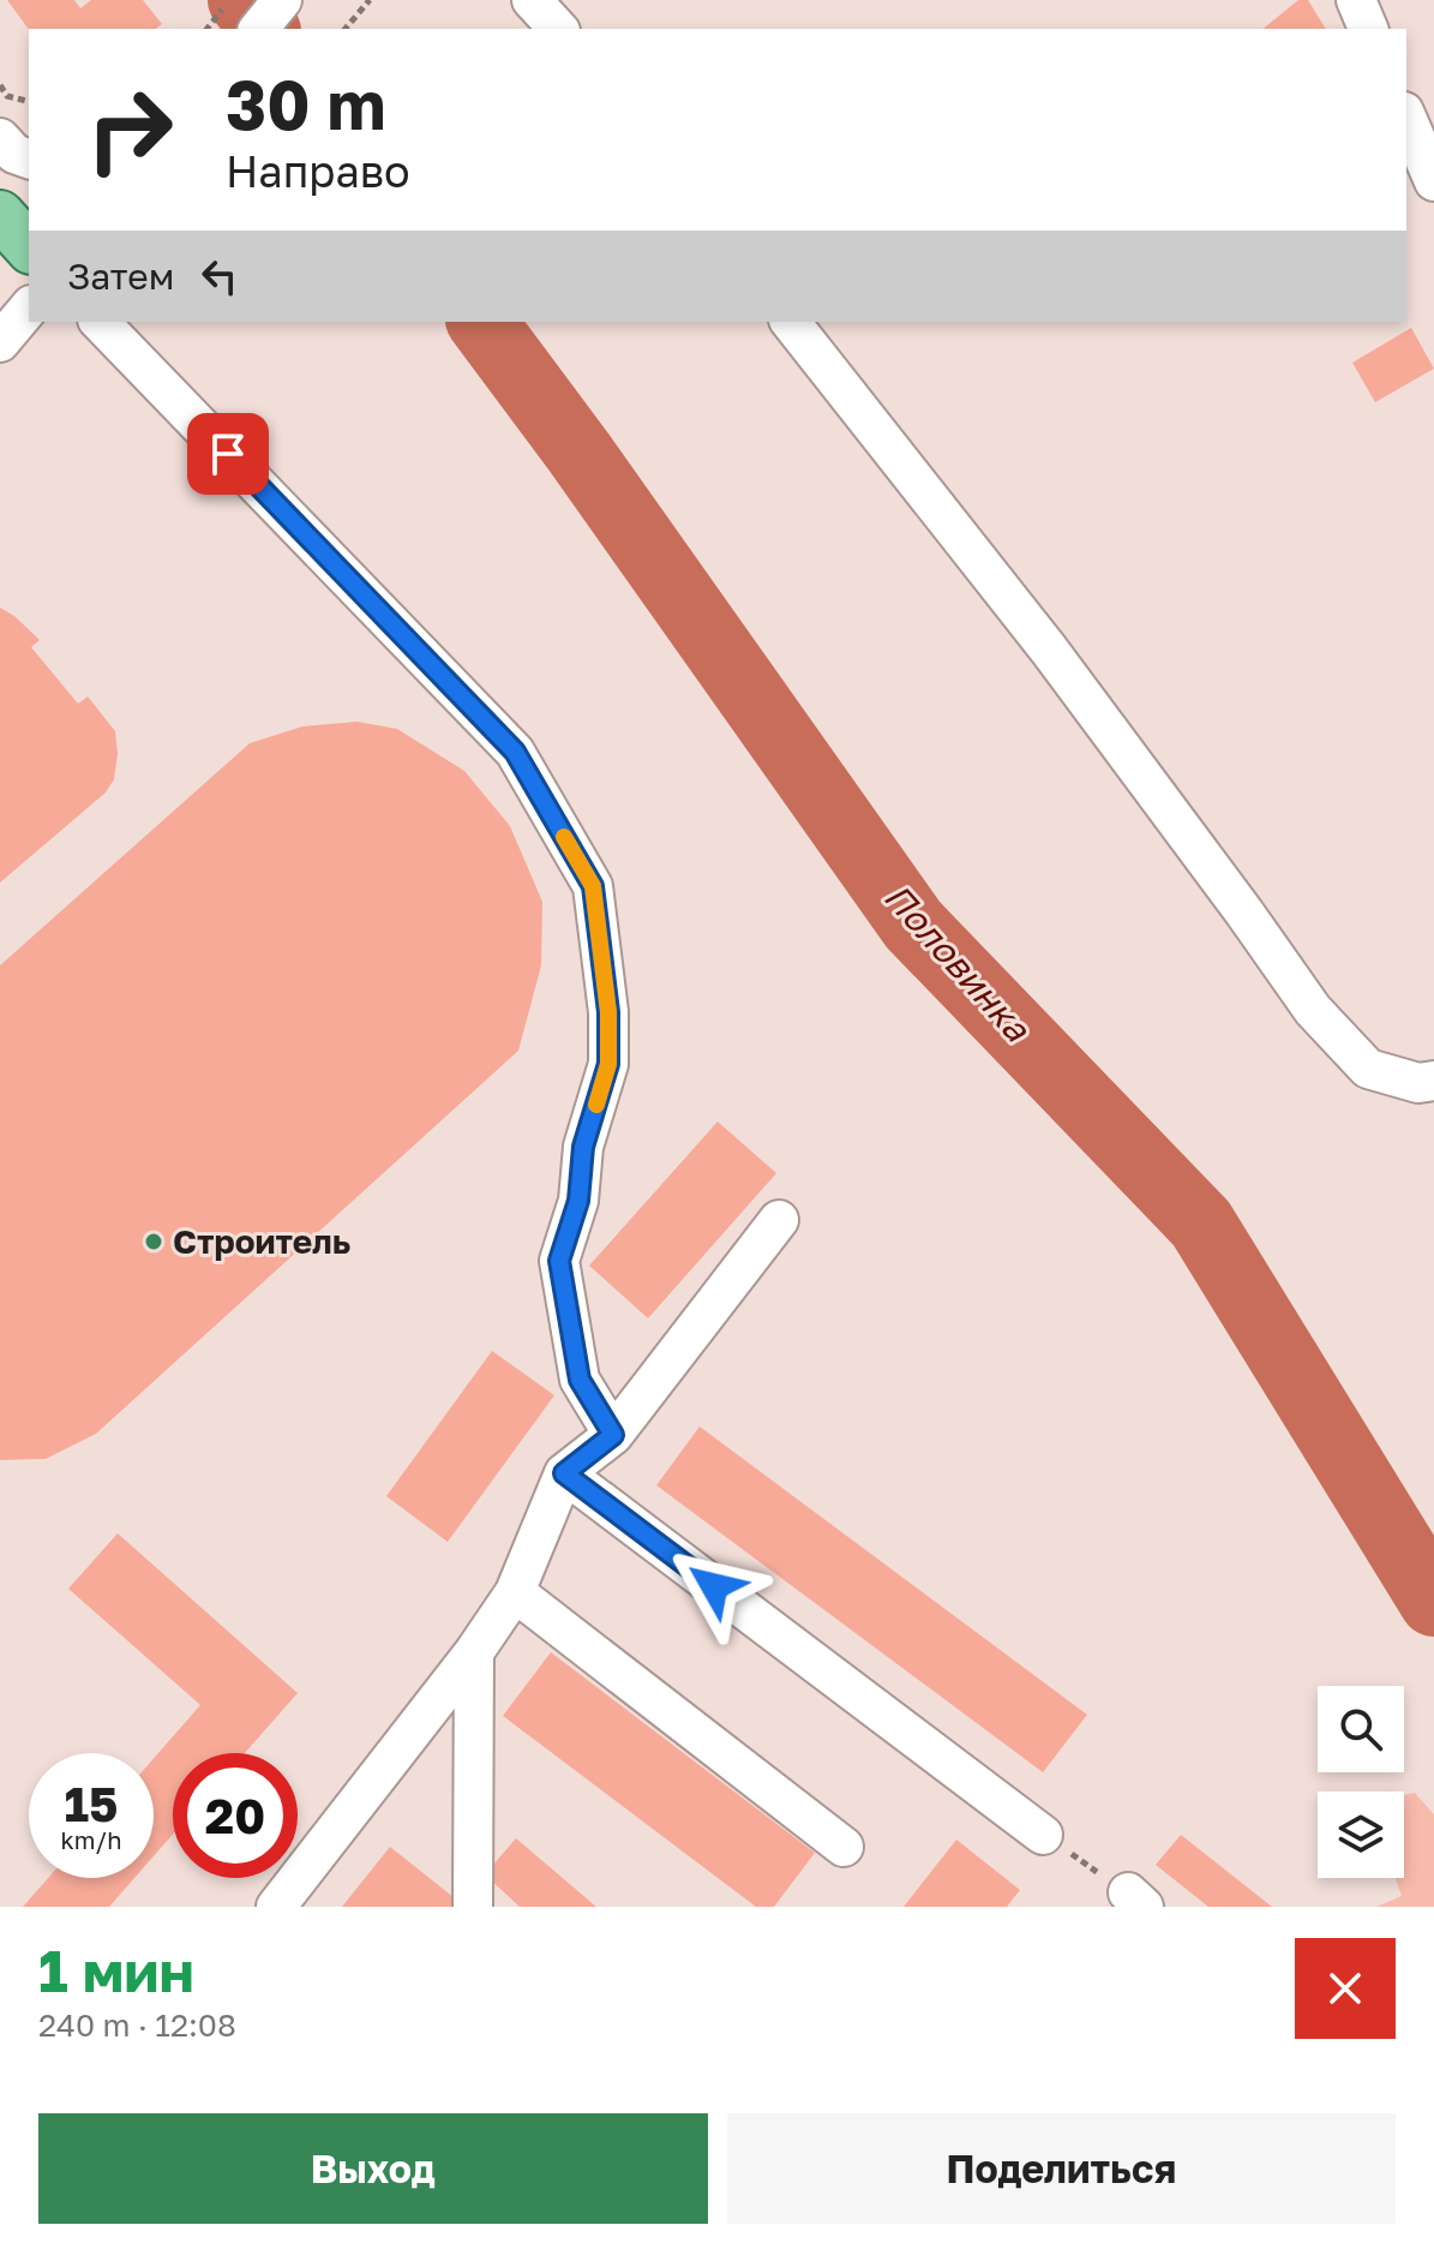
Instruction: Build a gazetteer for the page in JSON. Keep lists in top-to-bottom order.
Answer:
{
  "water": ["Половинка"],
  "places": ["Строитель"],
  "page": {
    "turn": ["30 m", "Направо"],
    "then": "Затем",
    "speed": "15 km/h",
    "limit": "20",
    "heading": ["1 мин", "240 m · 12:08"],
    "buttons": ["Выход", "Поделиться"]
  }
}
